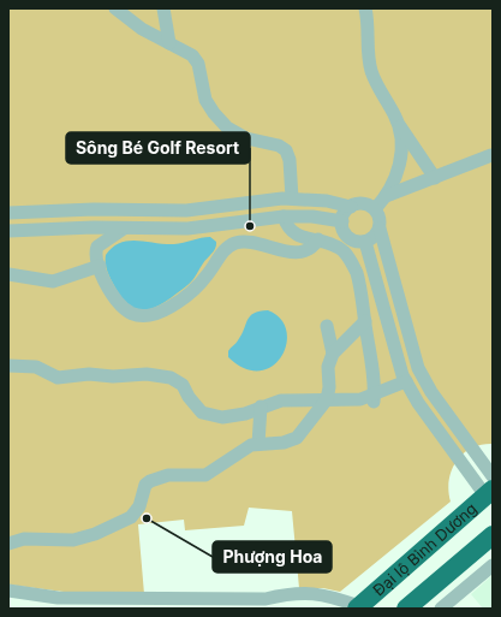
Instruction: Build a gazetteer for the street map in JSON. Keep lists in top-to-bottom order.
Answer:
{
  "streets": {
    "highway": ["Đại lộ Bình Dương"]
  },
  "places": ["Sông Bé Golf Resort", "Phượng Hoa"]
}
